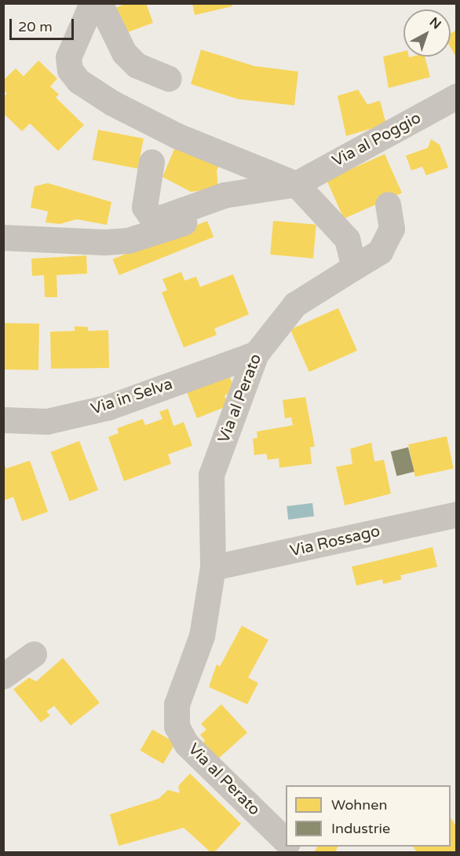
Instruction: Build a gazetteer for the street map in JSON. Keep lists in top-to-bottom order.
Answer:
{
  "streets": {
    "street": [
      "Via al Poggio",
      "Via in Selva",
      "Via al Perato",
      "Via Rossago"
    ]
  },
  "crossings": [
    ["Via in Selva", "Via al Perato"],
    ["Via al Perato", "Via Rossago"]
  ],
  "legend": ["Wohnen", "Industrie"],
  "scale_bar": "20 m",
  "north": "top right"
}
